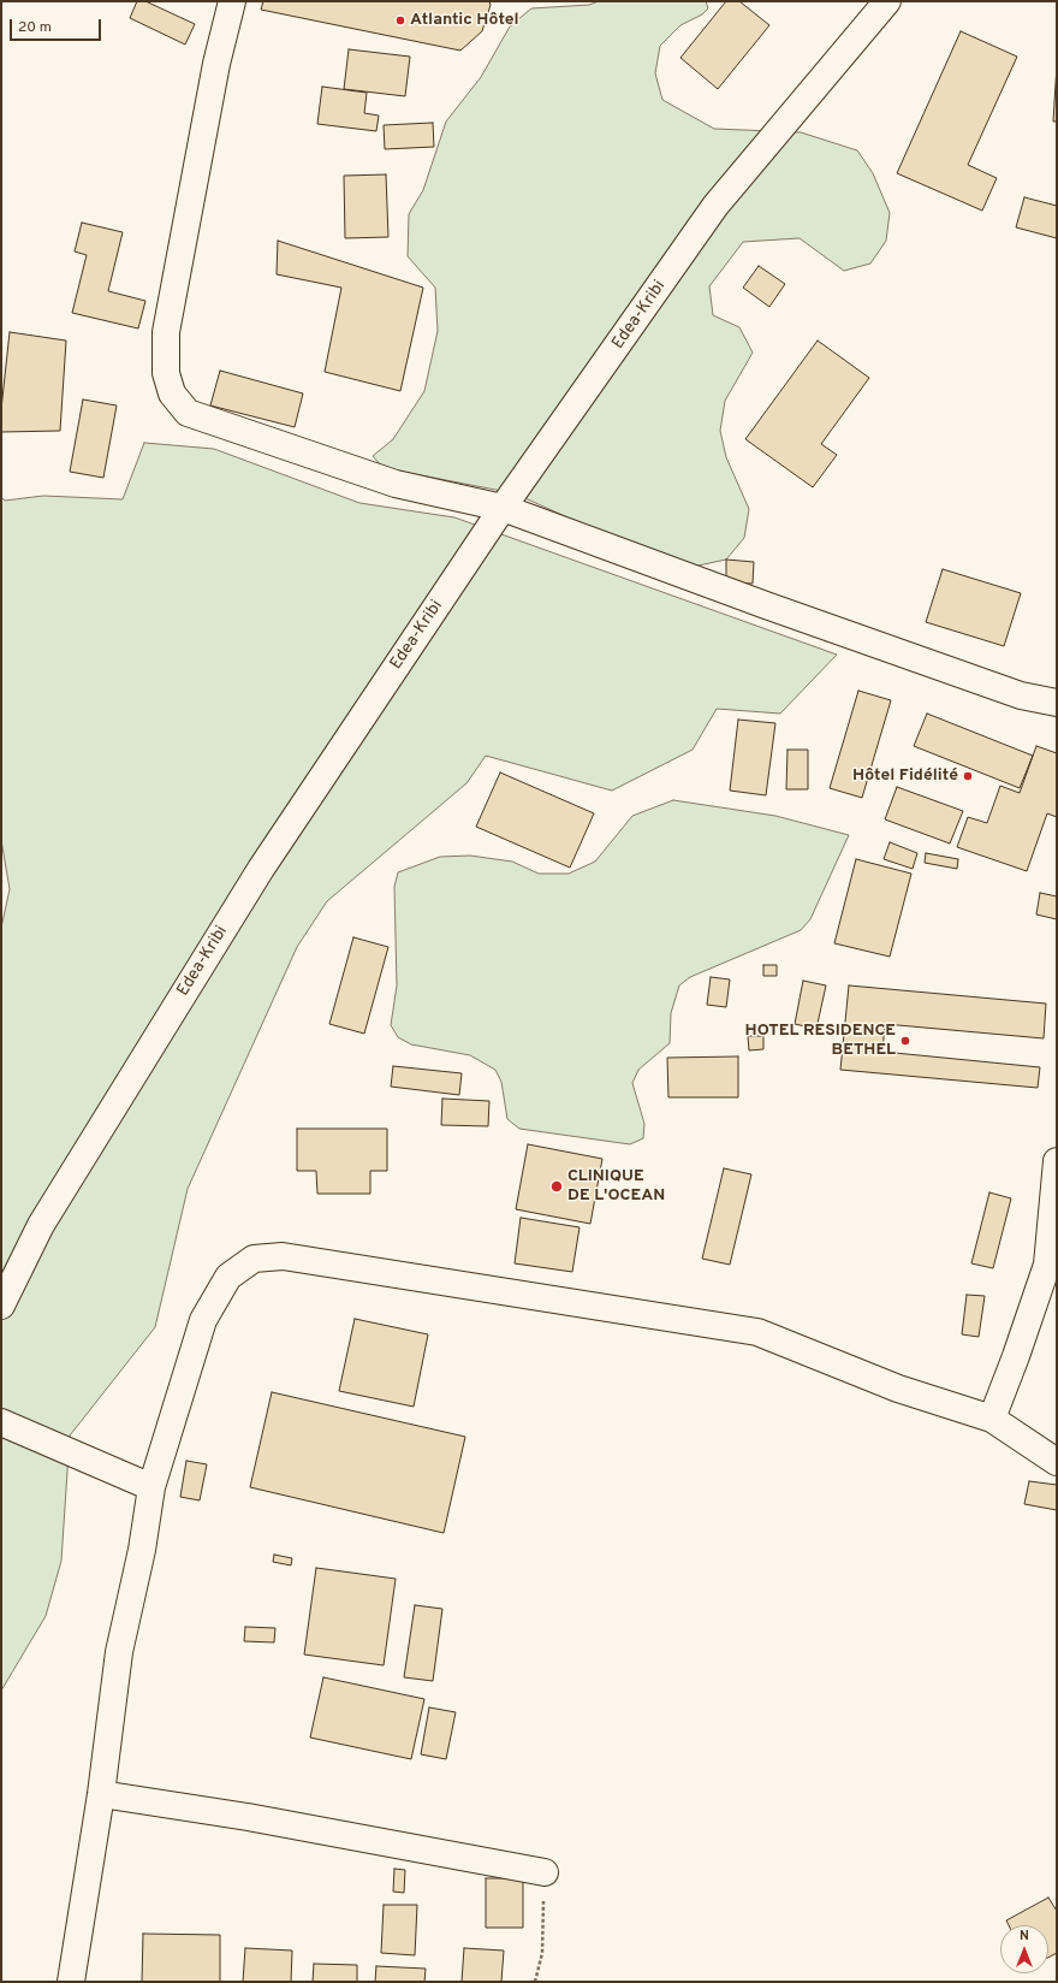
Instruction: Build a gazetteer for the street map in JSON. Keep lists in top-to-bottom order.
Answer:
{
  "streets": {
    "main road": ["Edea-Kribi"]
  },
  "places": [
    "Atlantic Hôtel",
    "Hôtel Fidélité",
    "HOTEL RESIDENCE BETHEL",
    "CLINIQUE DE L'OCEAN"
  ],
  "scale_bar": "20 m",
  "north": "top"
}
